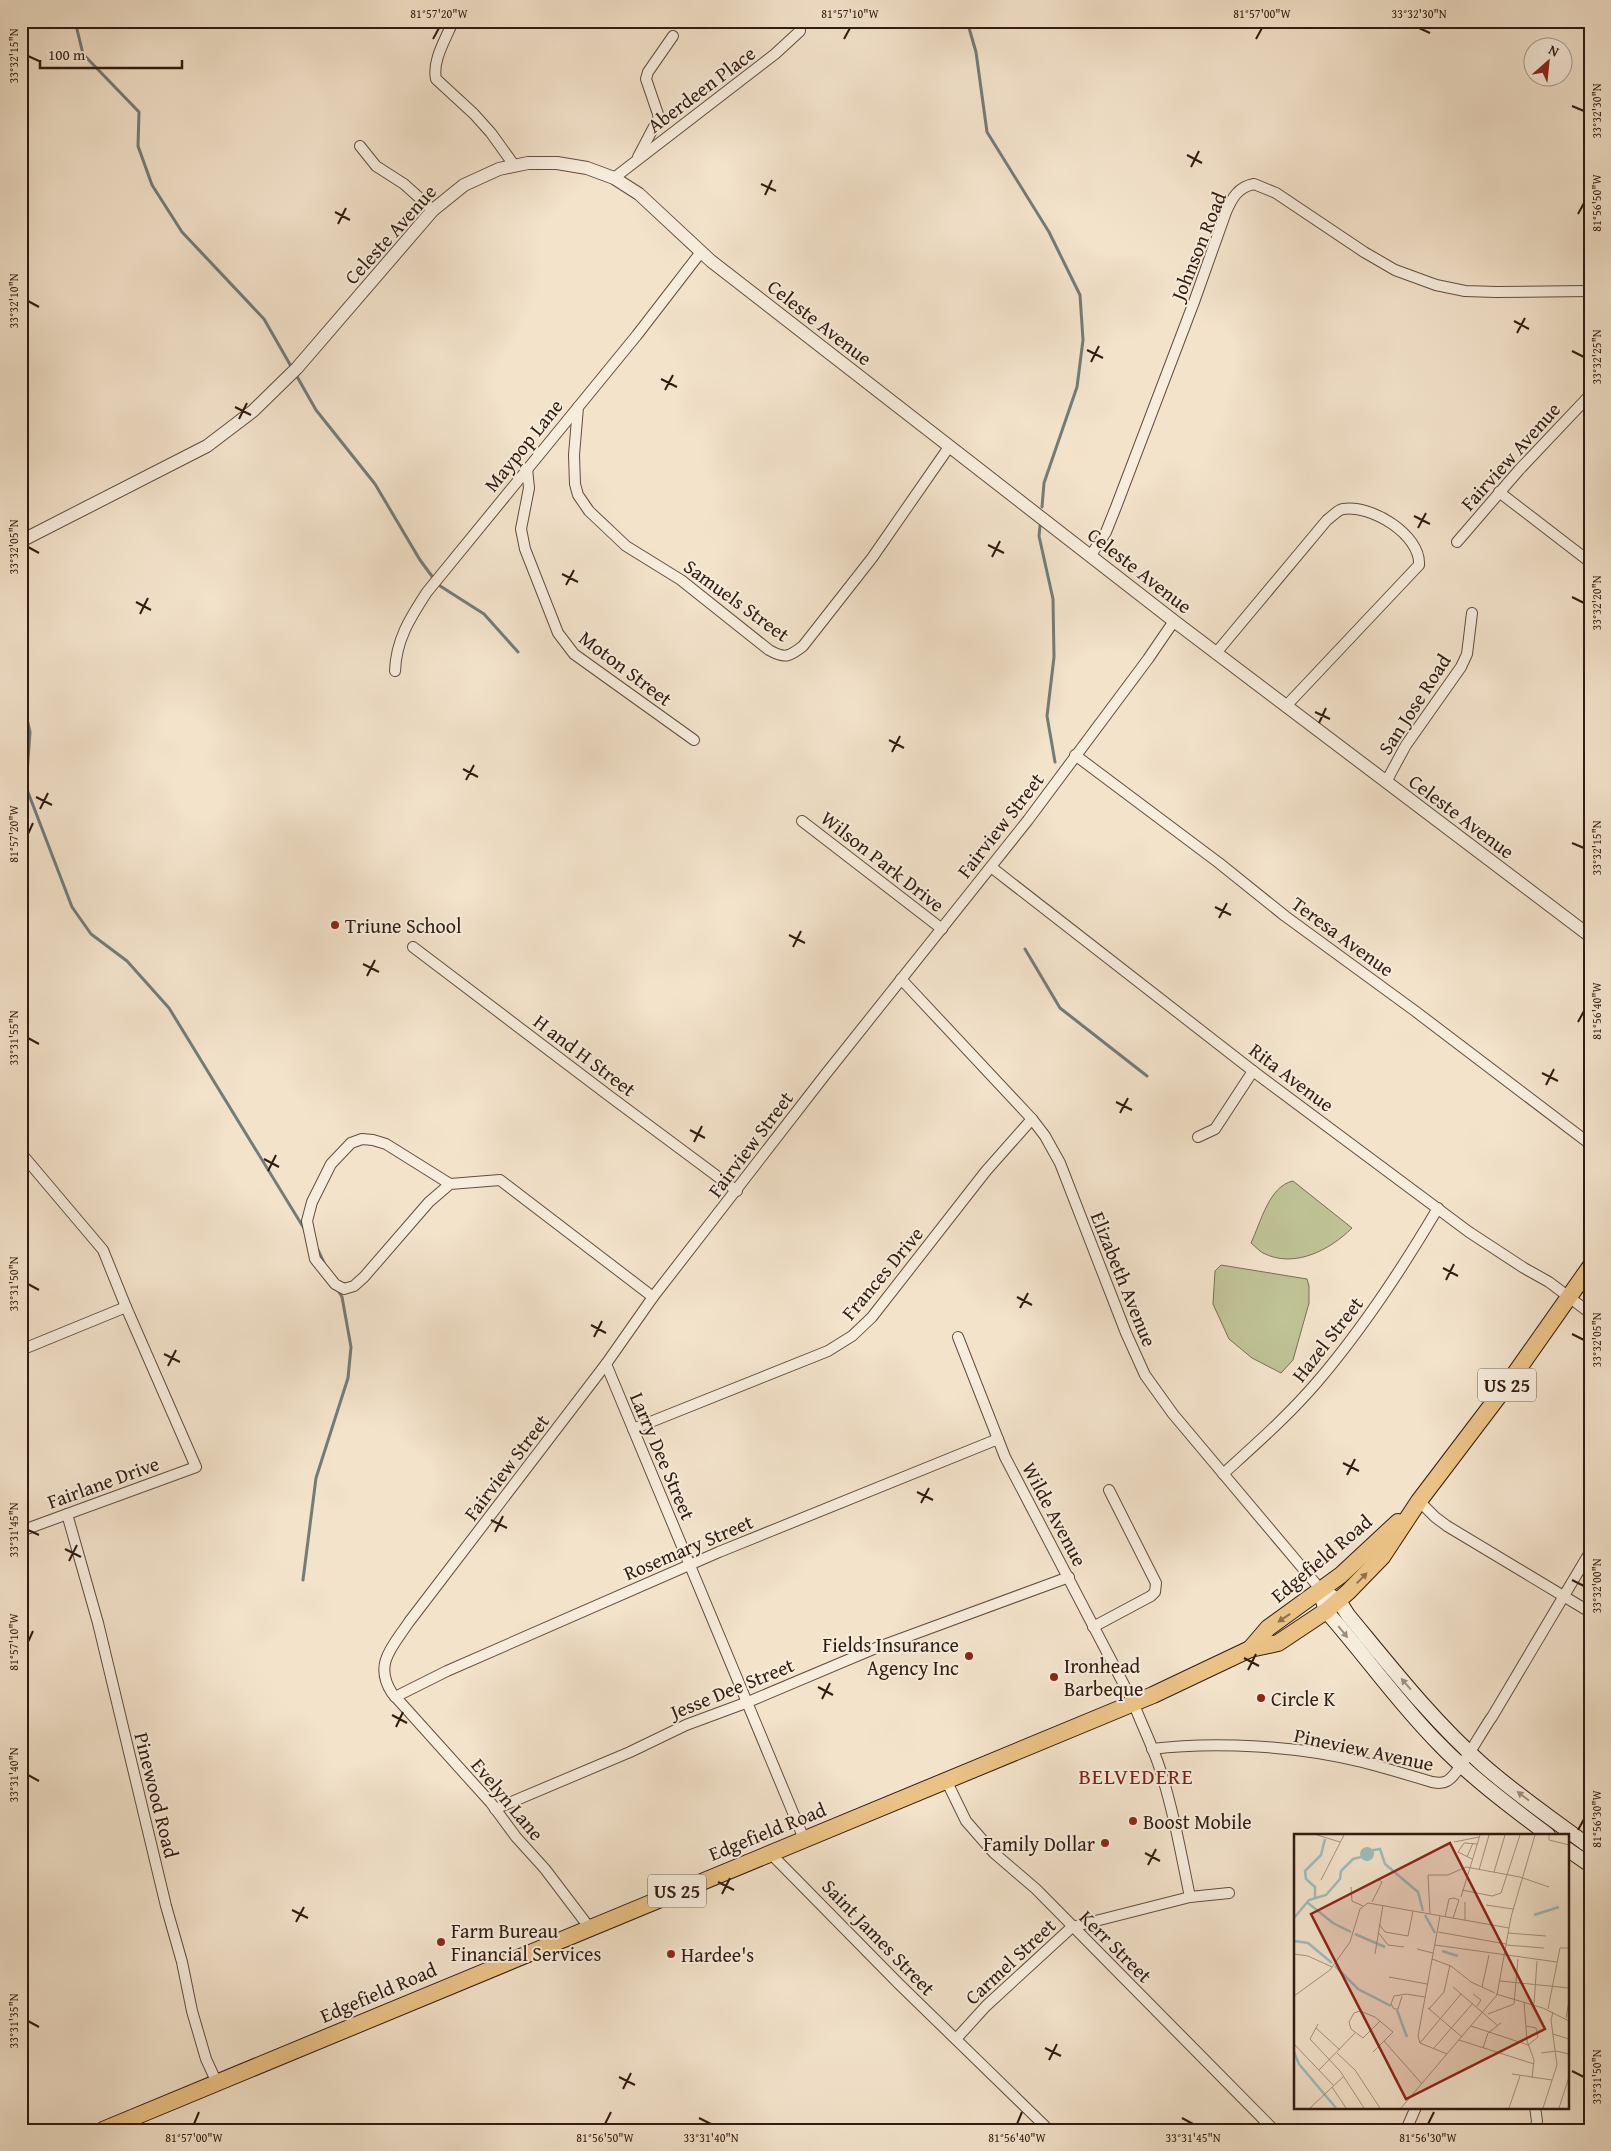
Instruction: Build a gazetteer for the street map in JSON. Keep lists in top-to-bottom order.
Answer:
{
  "streets": {
    "main road": ["US 25", "Edgefield Road"],
    "street": [
      "Aberdeen Place",
      "Celeste Avenue",
      "Johnson Road",
      "Maypop Lane",
      "Fairview Avenue",
      "Samuels Street",
      "Moton Street",
      "San Jose Road",
      "Fairview Street",
      "Wilson Park Drive",
      "Teresa Avenue",
      "H and H Street",
      "Rita Avenue",
      "Frances Drive",
      "Elizabeth Avenue",
      "Hazel Street",
      "Larry Dee Street",
      "Fairlane Drive",
      "Wilde Avenue",
      "Rosemary Street",
      "Jesse Dee Street",
      "Pineview Avenue",
      "Pinewood Road",
      "Evelyn Lane",
      "Saint James Street",
      "Kerr Street",
      "Carmel Street"
    ]
  },
  "crossings": [
    ["Aberdeen Place", "Celeste Avenue"],
    ["Celeste Avenue", "Johnson Road"],
    ["Celeste Avenue", "Maypop Lane"],
    ["Celeste Avenue", "Samuels Street"],
    ["Celeste Avenue", "San Jose Road"],
    ["Celeste Avenue", "Fairview Street"],
    ["Maypop Lane", "Samuels Street"],
    ["Maypop Lane", "Moton Street"],
    ["Fairview Street", "Wilson Park Drive"],
    ["Fairview Street", "Teresa Avenue"],
    ["Fairview Street", "H and H Street"],
    ["Fairview Street", "Rita Avenue"],
    ["Fairview Street", "Elizabeth Avenue"],
    ["Fairview Street", "Larry Dee Street"],
    ["Fairview Street", "Rosemary Street"],
    ["Fairview Street", "Evelyn Lane"],
    ["Rita Avenue", "Hazel Street"],
    ["Rita Avenue", "Edgefield Road"],
    ["Frances Drive", "Elizabeth Avenue"],
    ["Frances Drive", "Larry Dee Street"],
    ["Elizabeth Avenue", "Hazel Street"],
    ["Elizabeth Avenue", "Edgefield Road"],
    ["Larry Dee Street", "Rosemary Street"],
    ["Larry Dee Street", "Edgefield Road"],
    ["Larry Dee Street", "Jesse Dee Street"],
    ["Fairlane Drive", "Pinewood Road"],
    ["Wilde Avenue", "Rosemary Street"],
    ["Wilde Avenue", "Edgefield Road"],
    ["Wilde Avenue", "Jesse Dee Street"],
    ["Rosemary Street", "Evelyn Lane"],
    ["Edgefield Road", "Pinewood Road"],
    ["Edgefield Road", "Evelyn Lane"],
    ["Edgefield Road", "Saint James Street"],
    ["Edgefield Road", "Kerr Street"],
    ["Jesse Dee Street", "Evelyn Lane"],
    ["Saint James Street", "Carmel Street"],
    ["Kerr Street", "Carmel Street"]
  ],
  "districts": ["BELVEDERE"],
  "places": [
    "Triune School",
    "Fields Insurance Agency Inc",
    "Ironhead Barbeque",
    "Circle K",
    "Boost Mobile",
    "Family Dollar",
    "Farm Bureau Financial Services",
    "Hardee's"
  ],
  "scale_bar": "100 m",
  "north": "top right",
  "coordinates": [
    "81°57'20\"W",
    "81°57'10\"W",
    "81°57'00\"W",
    "33°32'30\"N",
    "33°32'15\"N",
    "81°56'50\"W",
    "33°32'10\"N",
    "33°32'25\"N",
    "33°32'05\"N",
    "33°32'20\"N",
    "81°56'40\"W",
    "33°31'55\"N",
    "33°31'50\"N",
    "33°31'45\"N",
    "33°32'00\"N",
    "33°31'40\"N",
    "81°56'30\"W",
    "33°31'35\"N"
  ]
}
